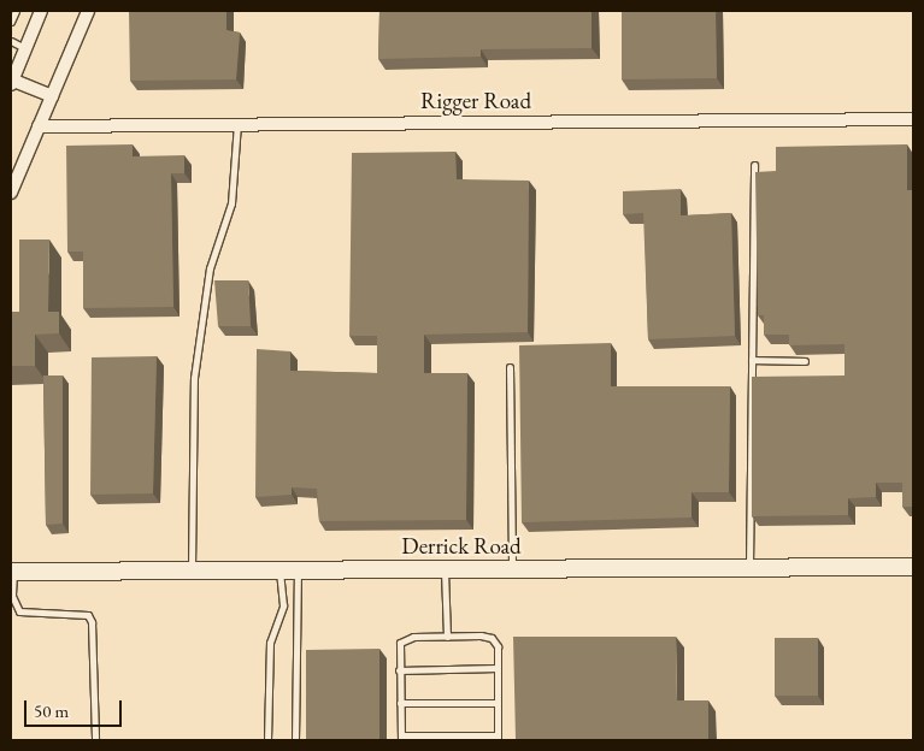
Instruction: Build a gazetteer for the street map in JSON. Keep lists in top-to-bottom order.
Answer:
{
  "streets": {
    "street": ["Rigger Road", "Derrick Road"]
  },
  "scale_bar": "50 m"
}
